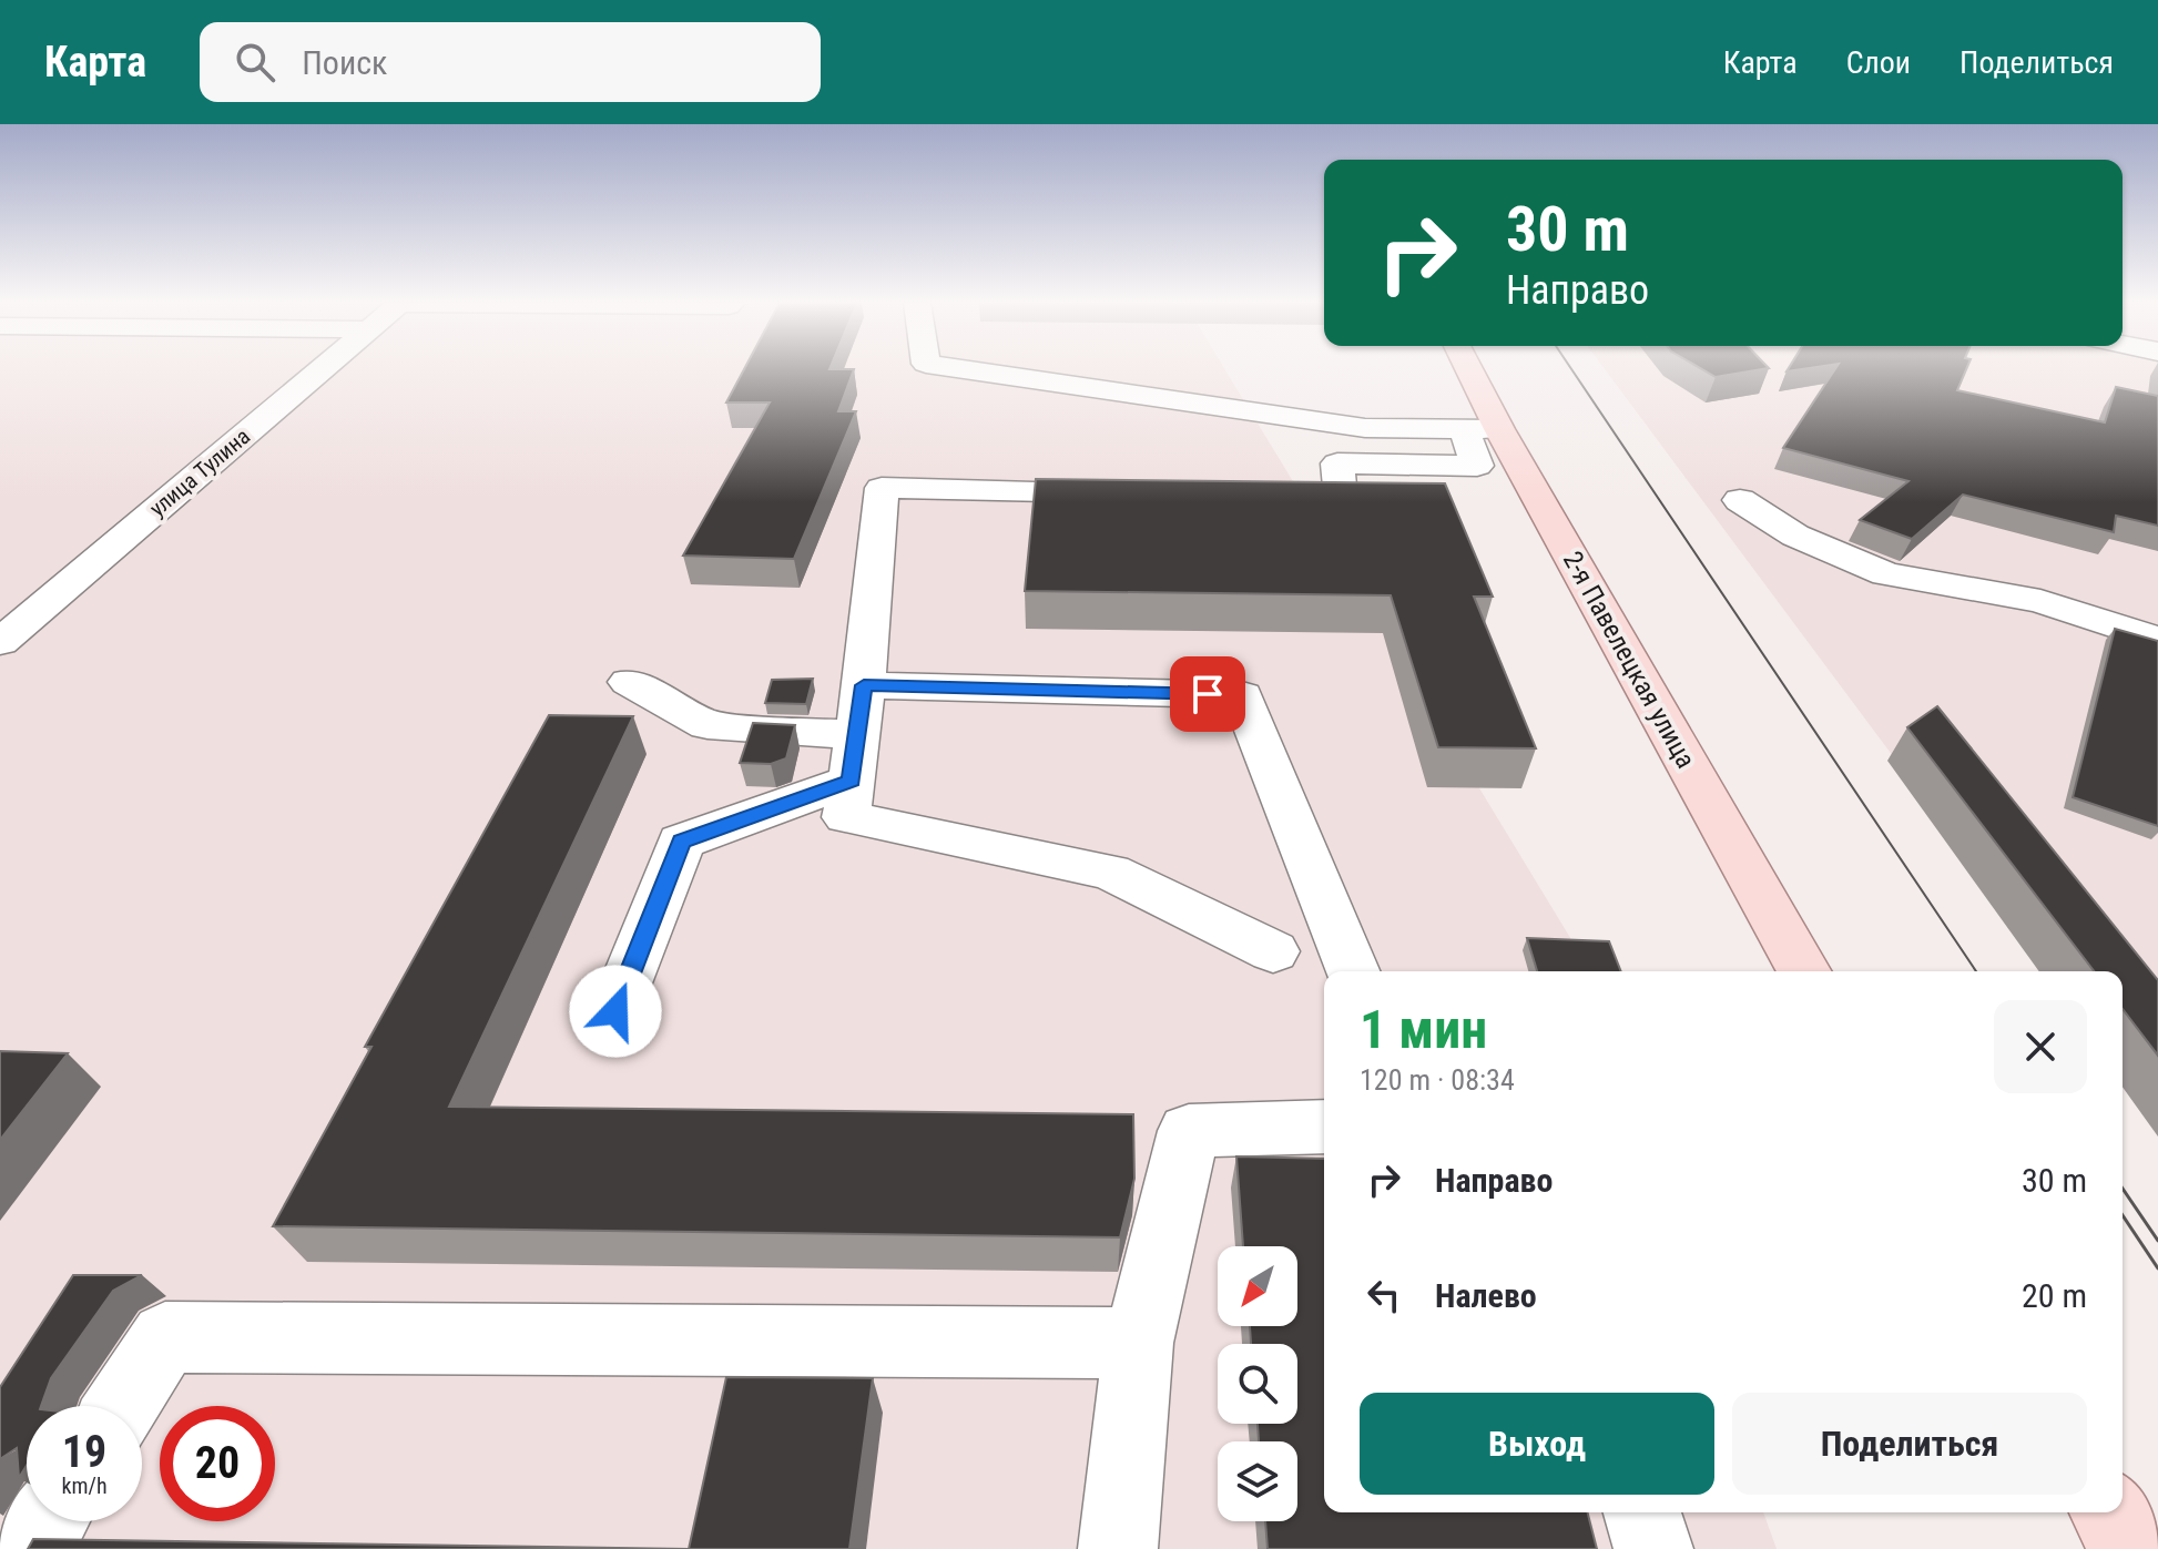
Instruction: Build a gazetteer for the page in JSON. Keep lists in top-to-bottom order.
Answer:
{
  "streets": {
    "main road": ["2-я Павелецкая улица"],
    "street": ["улица Тулина"]
  },
  "north": "bottom left",
  "page": {
    "header": "Карта",
    "search": "Поиск",
    "nav": ["Карта", "Слои", "Поделиться"],
    "turn": ["30 m", "Направо"],
    "heading": ["1 мин", "120 m · 08:34"],
    "list": [
      {
        "name": "Направо",
        "value": "30 m"
      },
      {
        "name": "Налево",
        "value": "20 m"
      }
    ],
    "buttons": ["Выход", "Поделиться"],
    "speed": "19 km/h",
    "limit": "20"
  }
}
